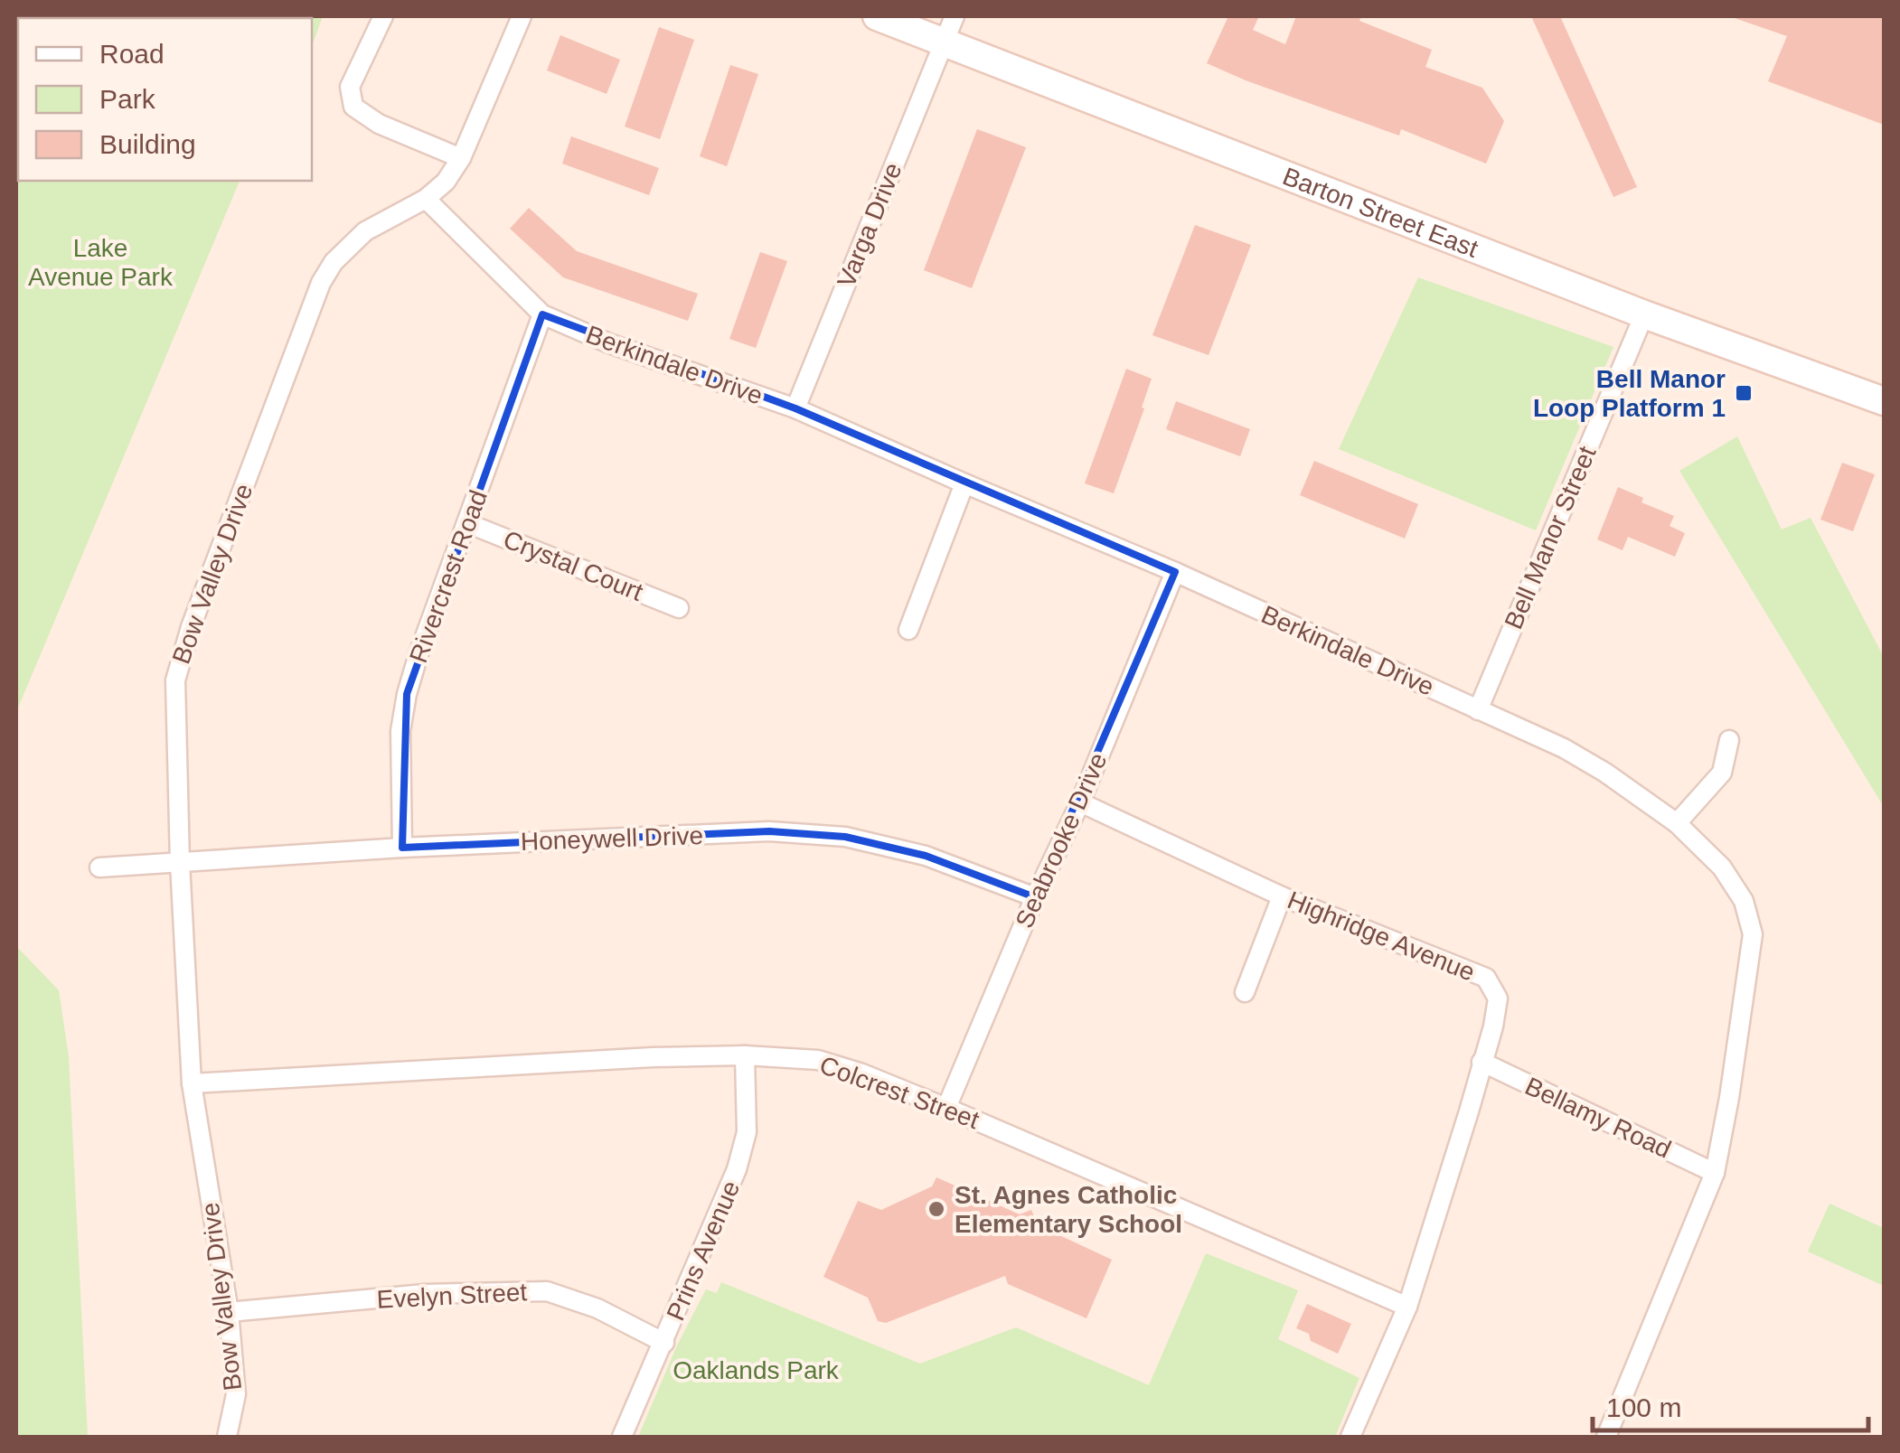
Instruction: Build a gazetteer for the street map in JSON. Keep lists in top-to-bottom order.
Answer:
{
  "streets": {
    "main road": ["Barton Street East"],
    "street": [
      "Varga Drive",
      "Berkindale Drive",
      "Bell Manor Street",
      "Crystal Court",
      "Bow Valley Drive",
      "Rivercrest Road",
      "Honeywell Drive",
      "Seabrooke Drive",
      "Highridge Avenue",
      "Colcrest Street",
      "Bellamy Road",
      "Prins Avenue",
      "Evelyn Street"
    ]
  },
  "crossings": [
    ["Barton Street East", "Varga Drive"],
    ["Barton Street East", "Bell Manor Street"],
    ["Varga Drive", "Berkindale Drive"],
    ["Berkindale Drive", "Bell Manor Street"],
    ["Berkindale Drive", "Bow Valley Drive"],
    ["Berkindale Drive", "Rivercrest Road"],
    ["Berkindale Drive", "Seabrooke Drive"],
    ["Berkindale Drive", "Bellamy Road"],
    ["Crystal Court", "Rivercrest Road"],
    ["Bow Valley Drive", "Honeywell Drive"],
    ["Bow Valley Drive", "Colcrest Street"],
    ["Bow Valley Drive", "Evelyn Street"],
    ["Rivercrest Road", "Honeywell Drive"],
    ["Honeywell Drive", "Seabrooke Drive"],
    ["Seabrooke Drive", "Highridge Avenue"],
    ["Seabrooke Drive", "Colcrest Street"],
    ["Highridge Avenue", "Colcrest Street"],
    ["Highridge Avenue", "Bellamy Road"],
    ["Colcrest Street", "Prins Avenue"],
    ["Prins Avenue", "Evelyn Street"]
  ],
  "parks": ["Lake Avenue Park", "Oaklands Park"],
  "places": {
    "transit": ["Bell Manor Loop Platform 1"],
    "other": ["St. Agnes Catholic Elementary School"]
  },
  "legend": ["Road", "Park", "Building"],
  "scale_bar": "100 m"
}
